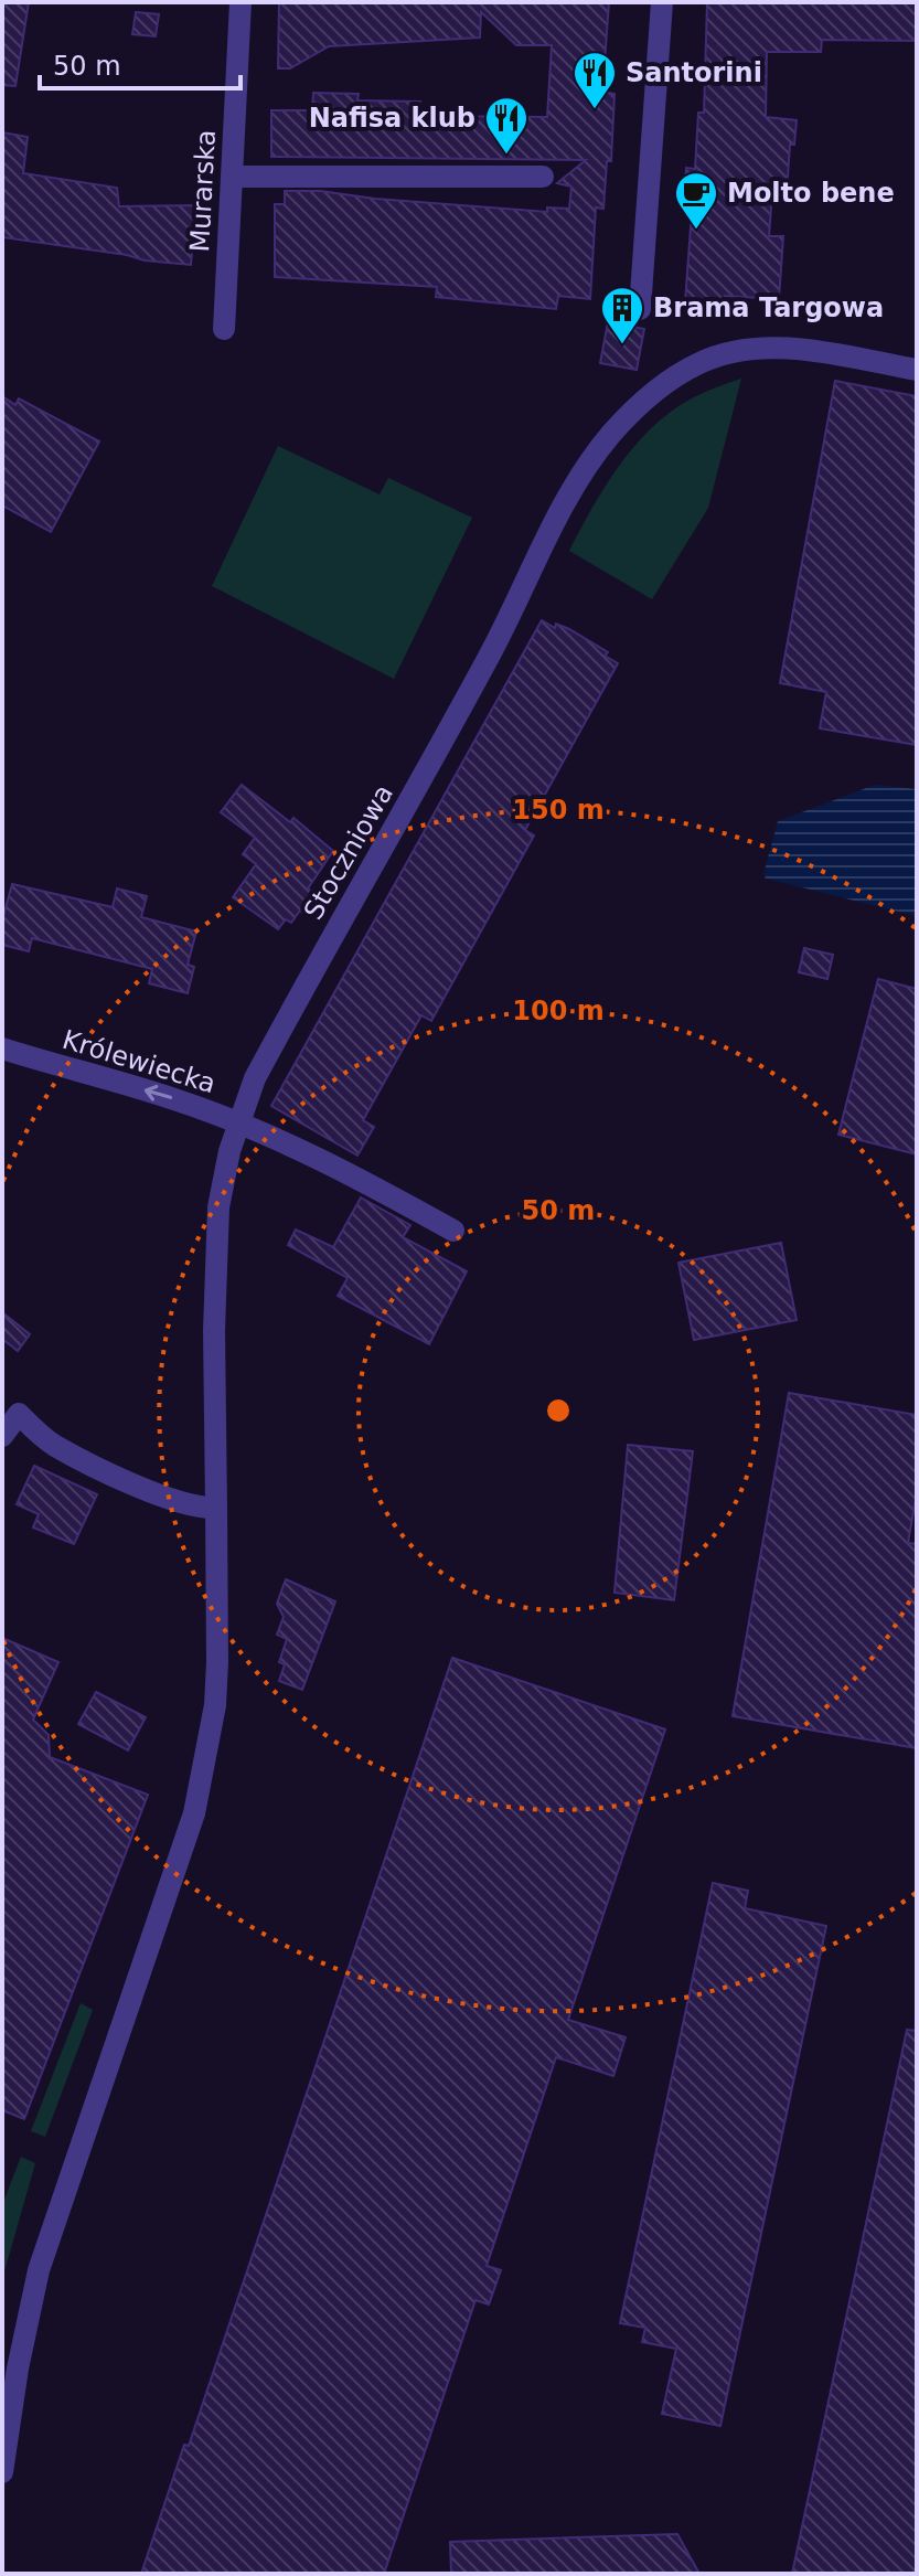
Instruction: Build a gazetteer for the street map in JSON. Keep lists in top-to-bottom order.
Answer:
{
  "streets": {
    "street": ["Murarska", "Stoczniowa", "Królewiecka"]
  },
  "crossings": [
    ["Stoczniowa", "Królewiecka"]
  ],
  "one_way": ["Królewiecka"],
  "places": {
    "restaurant": ["Santorini", "Nafisa klub"],
    "cafe": ["Molto bene"],
    "building": ["Brama Targowa"]
  },
  "scale_bar": "50 m",
  "rings": ["150 m", "100 m", "50 m"]
}
